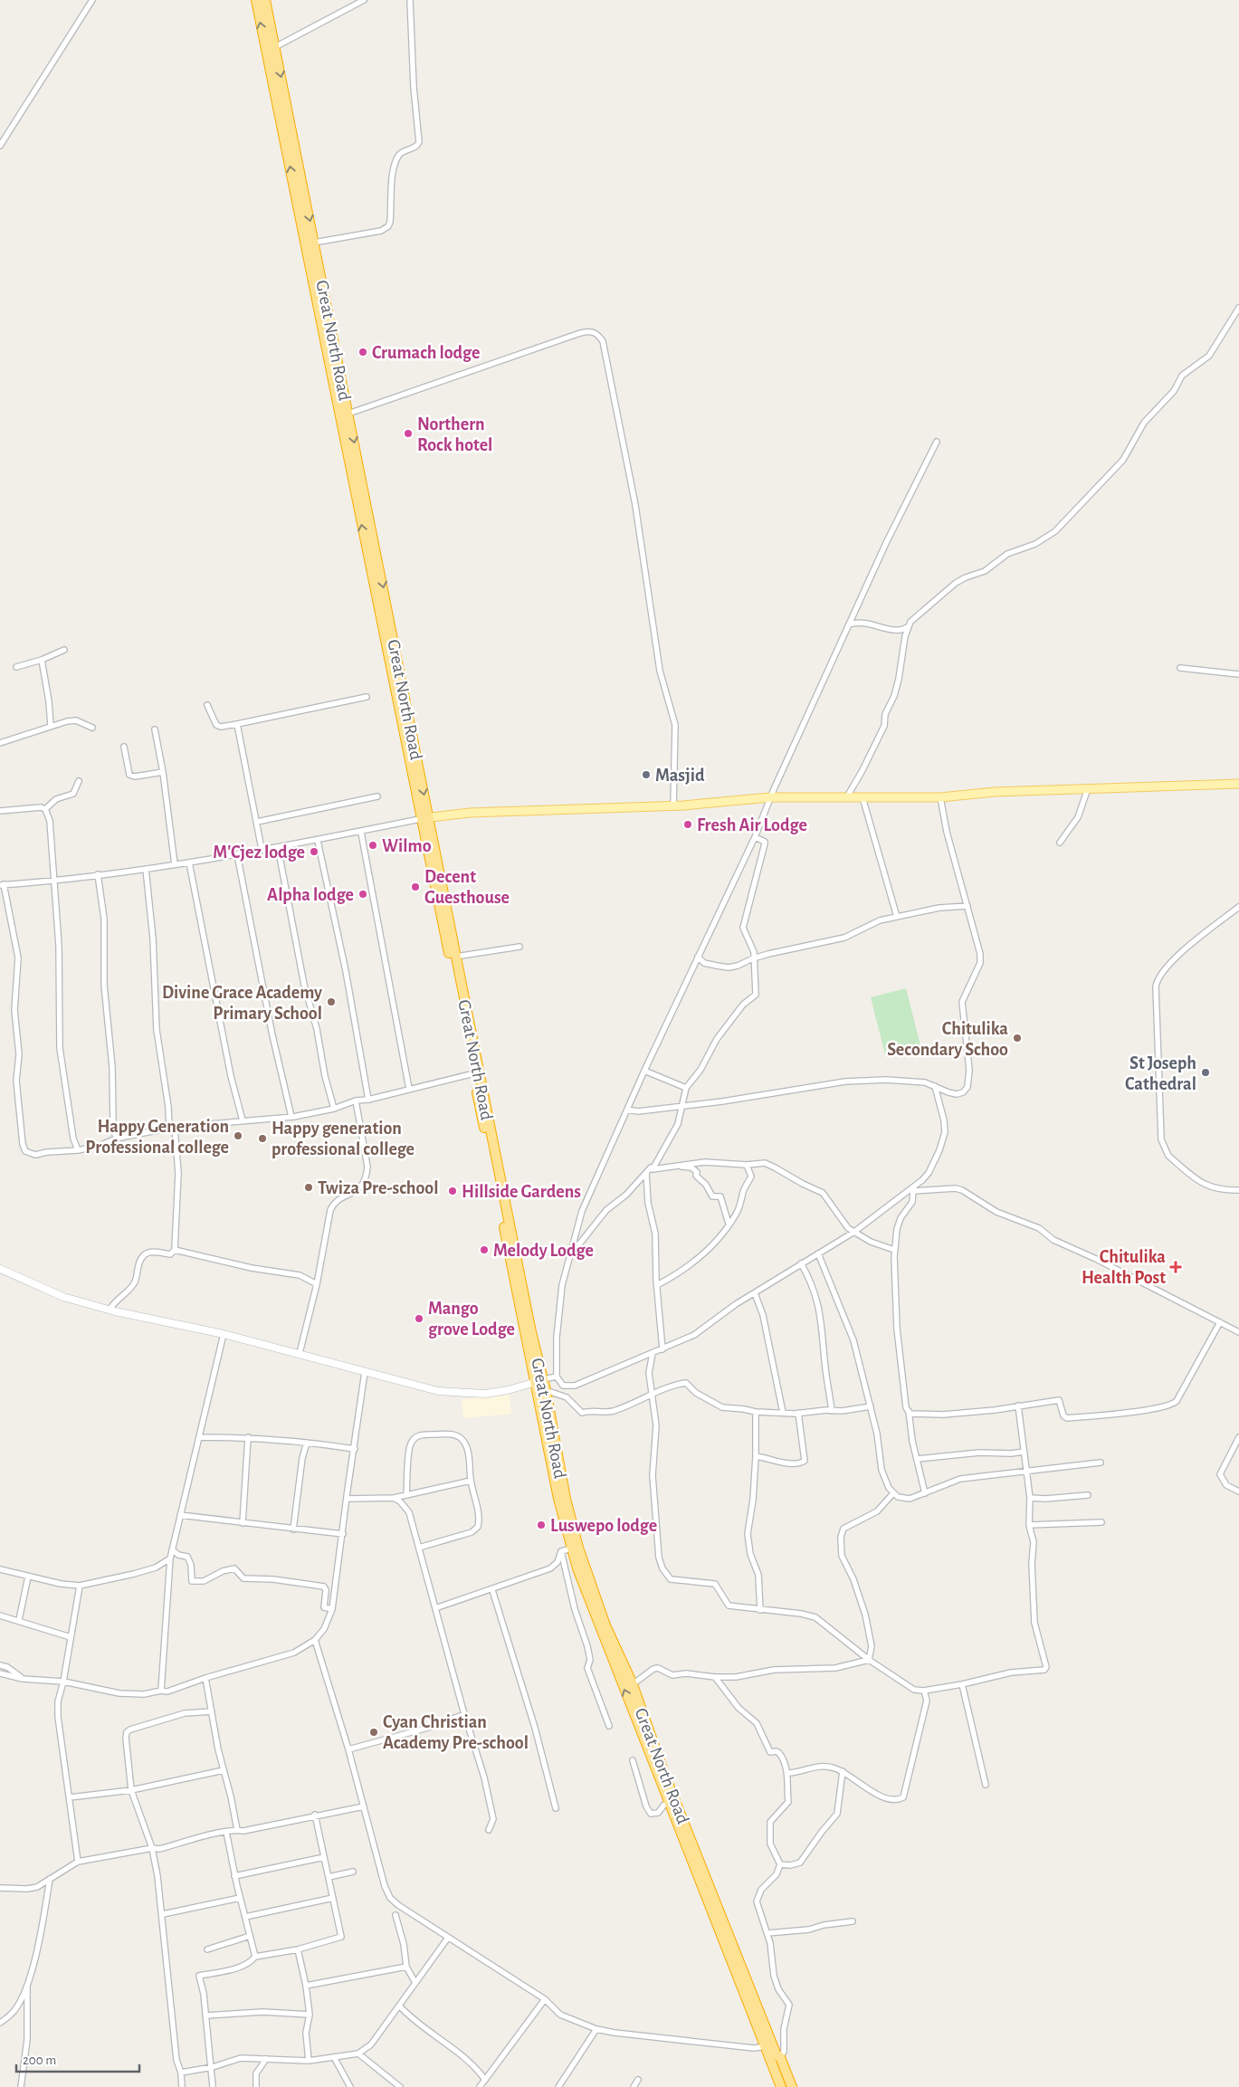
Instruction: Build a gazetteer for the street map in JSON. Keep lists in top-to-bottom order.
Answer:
{
  "streets": {
    "highway": ["Great North Road"]
  },
  "places": {
    "other": [
      "Crumach lodge",
      "Northern Rock hotel",
      "Masjid",
      "Fresh Air Lodge",
      "Wilmo",
      "M'Cjez lodge",
      "Decent Guesthouse",
      "Alpha lodge",
      "Divine Grace Academy Primary School",
      "Chitulika Secondary Schoo",
      "St Joseph Cathedral",
      "Happy Generation Professional college",
      "Happy generation professional college",
      "Twiza Pre-school",
      "Hillside Gardens",
      "Melody Lodge",
      "Mango grove Lodge",
      "Luswepo lodge",
      "Cyan Christian Academy Pre-school"
    ],
    "health": ["Chitulika Health Post"]
  },
  "scale_bar": "200 m"
}
